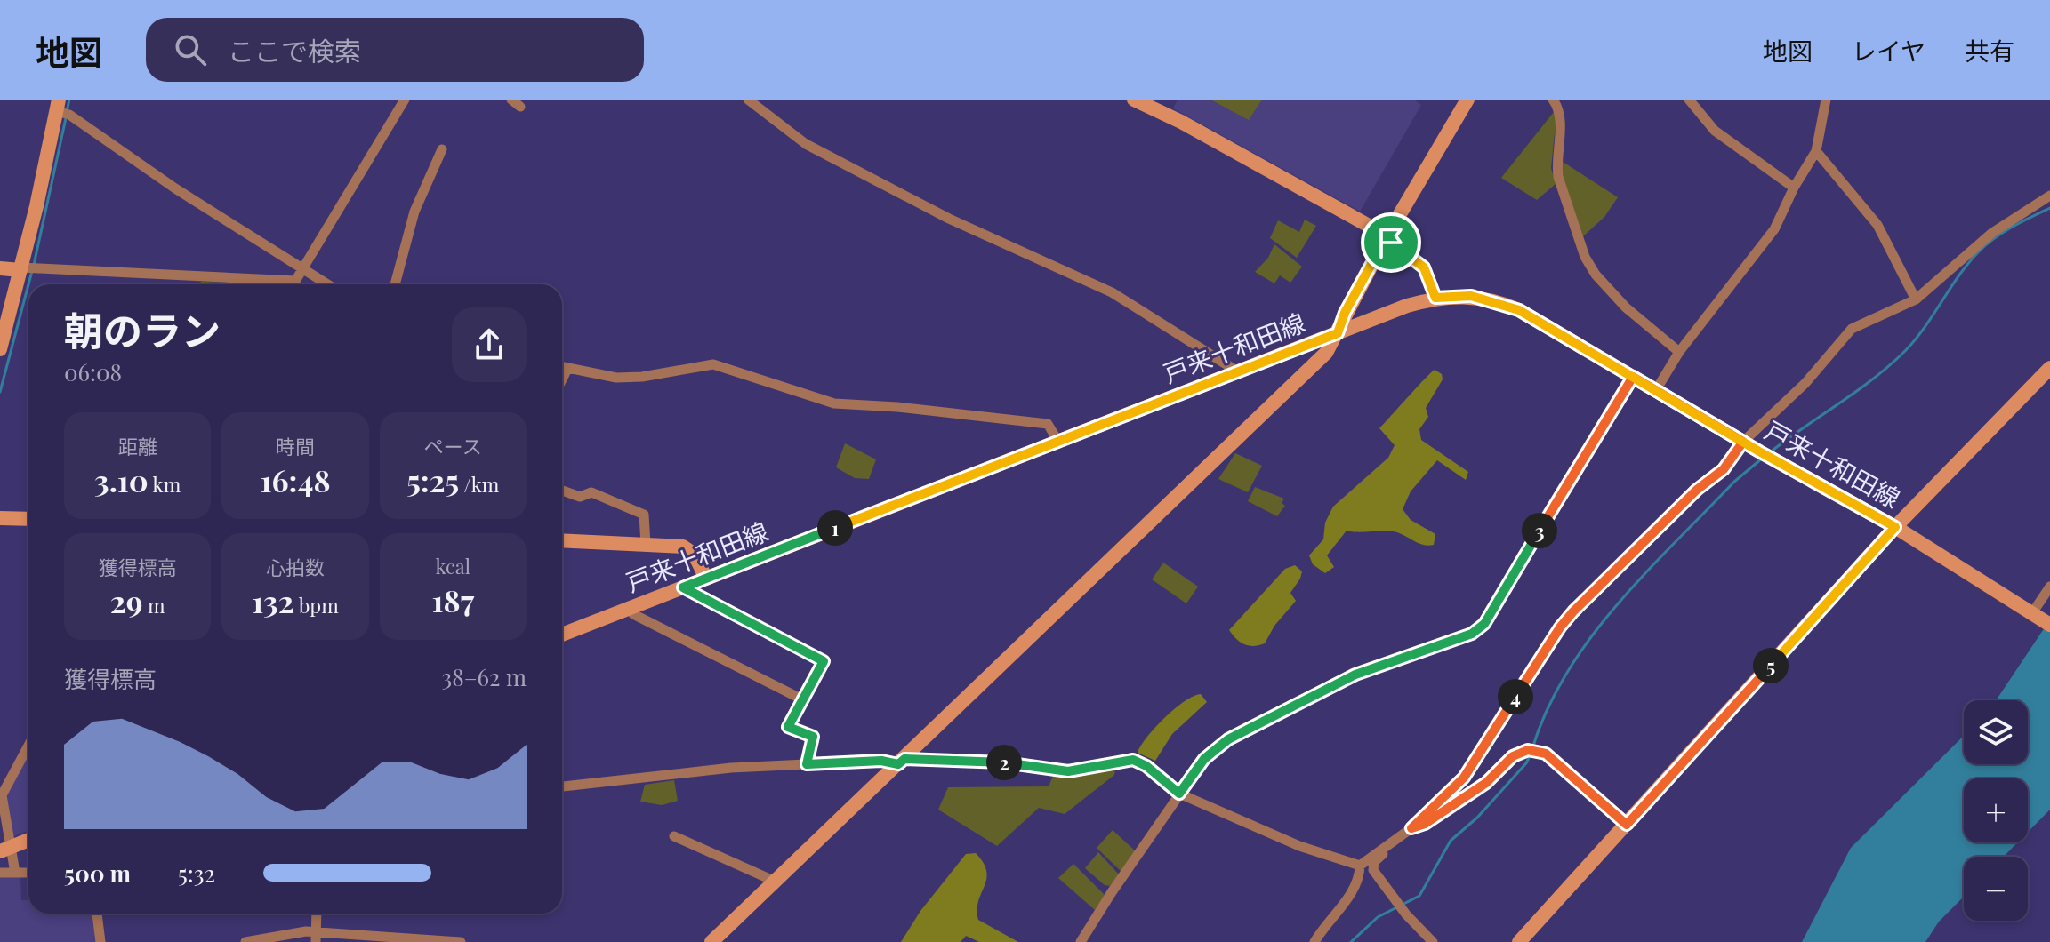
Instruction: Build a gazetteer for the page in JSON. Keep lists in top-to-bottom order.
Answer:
{
  "streets": {
    "street": ["戸来十和田線"]
  },
  "page": {
    "header": "地図",
    "search": "ここで検索",
    "nav": ["地図", "レイヤ", "共有"],
    "heading": ["朝のラン", "06:08"],
    "stats": [
      ["距離", "3.10 km"],
      ["時間", "16:48"],
      ["ペース", "5:25 /km"],
      ["獲得標高", "29 m"],
      ["心拍数", "132 bpm"],
      ["kcal", "187"]
    ],
    "pins": [
      "1",
      "3",
      "5",
      "4",
      "2"
    ],
    "chart": ["獲得標高", "38–62 m"],
    "map_buttons": ["+", "−"],
    "list": [
      {
        "name": "500 m",
        "note": "5:32"
      }
    ]
  }
}
